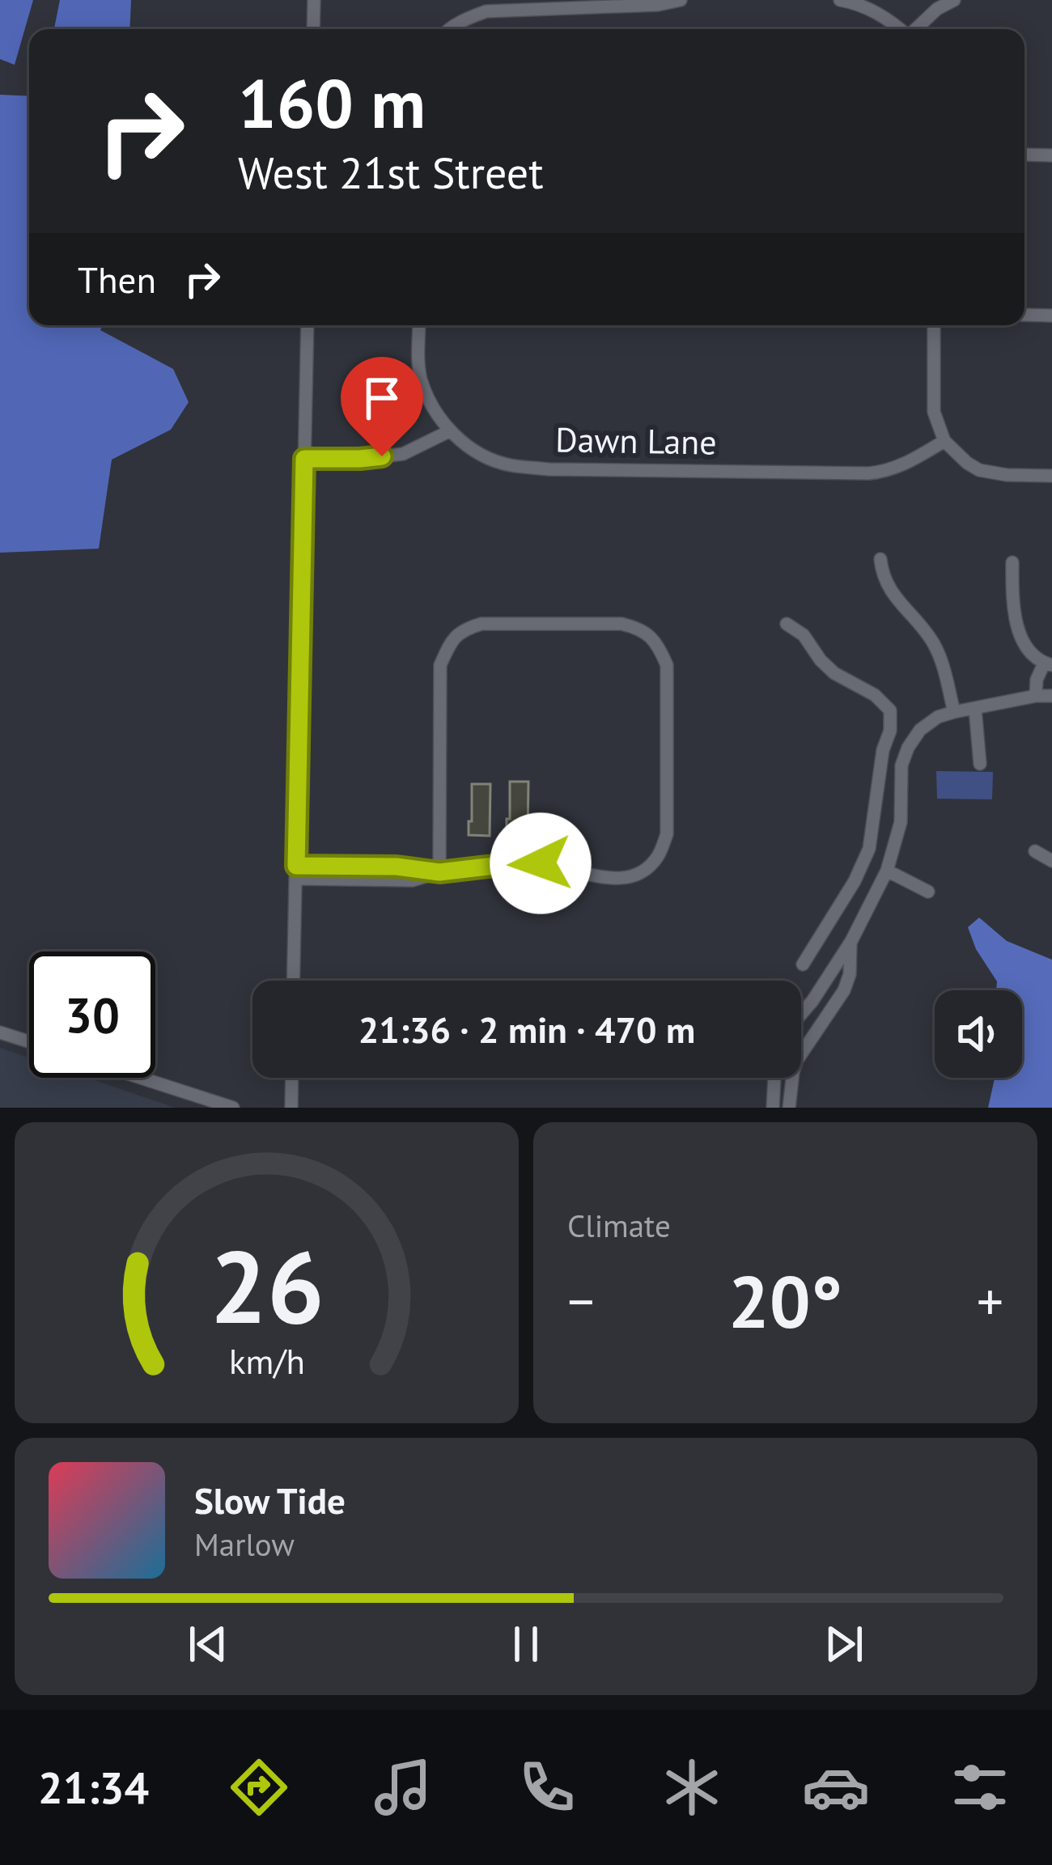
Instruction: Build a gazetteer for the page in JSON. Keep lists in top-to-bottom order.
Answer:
{
  "streets": {
    "street": ["Dawn Lane"]
  },
  "page": {
    "turn": ["160 m", "West 21st Street"],
    "then": "Then",
    "limit": "30",
    "trip": "21:36 · 2 min · 470 m",
    "tile": "Climate",
    "heat": ["−", "20°", "+"],
    "song": ["Slow Tide", "Marlow"],
    "tabs": "21:34",
    "gauge": ["26", "km/h"]
  }
}
